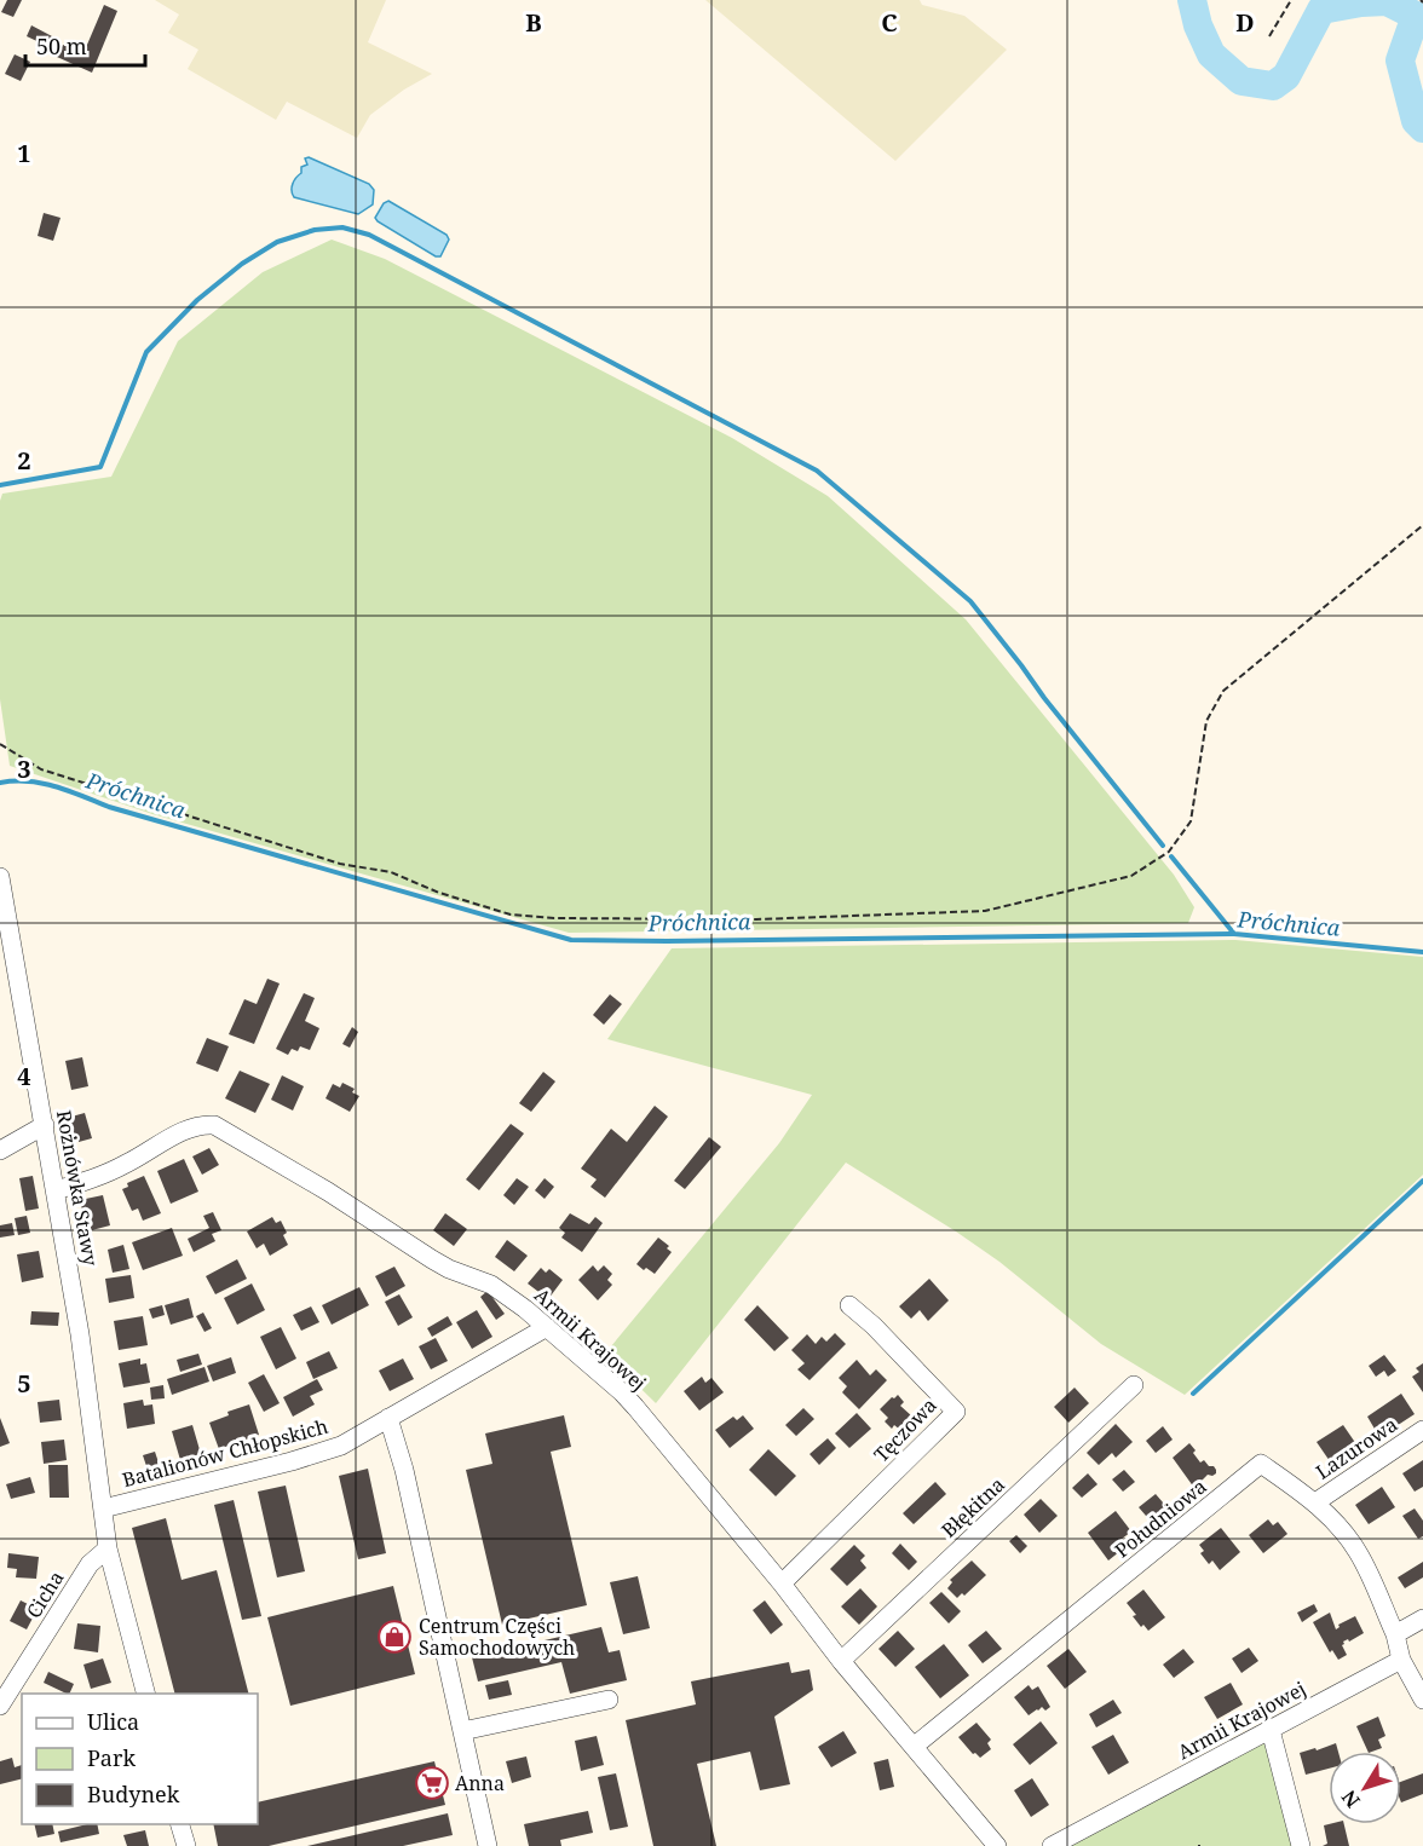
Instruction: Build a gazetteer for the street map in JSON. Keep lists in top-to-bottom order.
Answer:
{
  "streets": {
    "street": [
      "Rożnówka Stawy",
      "Armii Krajowej",
      "Tęczowa",
      "Lazurowa",
      "Batalionów Chłopskich",
      "Błękitna",
      "Południowa",
      "Cicha"
    ]
  },
  "crossings": [
    ["Rożnówka Stawy", "Armii Krajowej"],
    ["Rożnówka Stawy", "Batalionów Chłopskich"],
    ["Rożnówka Stawy", "Cicha"],
    ["Armii Krajowej", "Tęczowa"],
    ["Armii Krajowej", "Batalionów Chłopskich"],
    ["Armii Krajowej", "Błękitna"],
    ["Armii Krajowej", "Południowa"],
    ["Lazurowa", "Południowa"]
  ],
  "water": ["Próchnica"],
  "places": {
    "shop": ["Centrum Części Samochodowych"],
    "supermarket": ["Anna"]
  },
  "legend": ["Ulica", "Park", "Budynek"],
  "scale_bar": "50 m",
  "north": "bottom left",
  "grid": {
    "columns": ["B", "C", "D"],
    "rows": [
      "1",
      "2",
      "3",
      "4",
      "5"
    ]
  }
}
